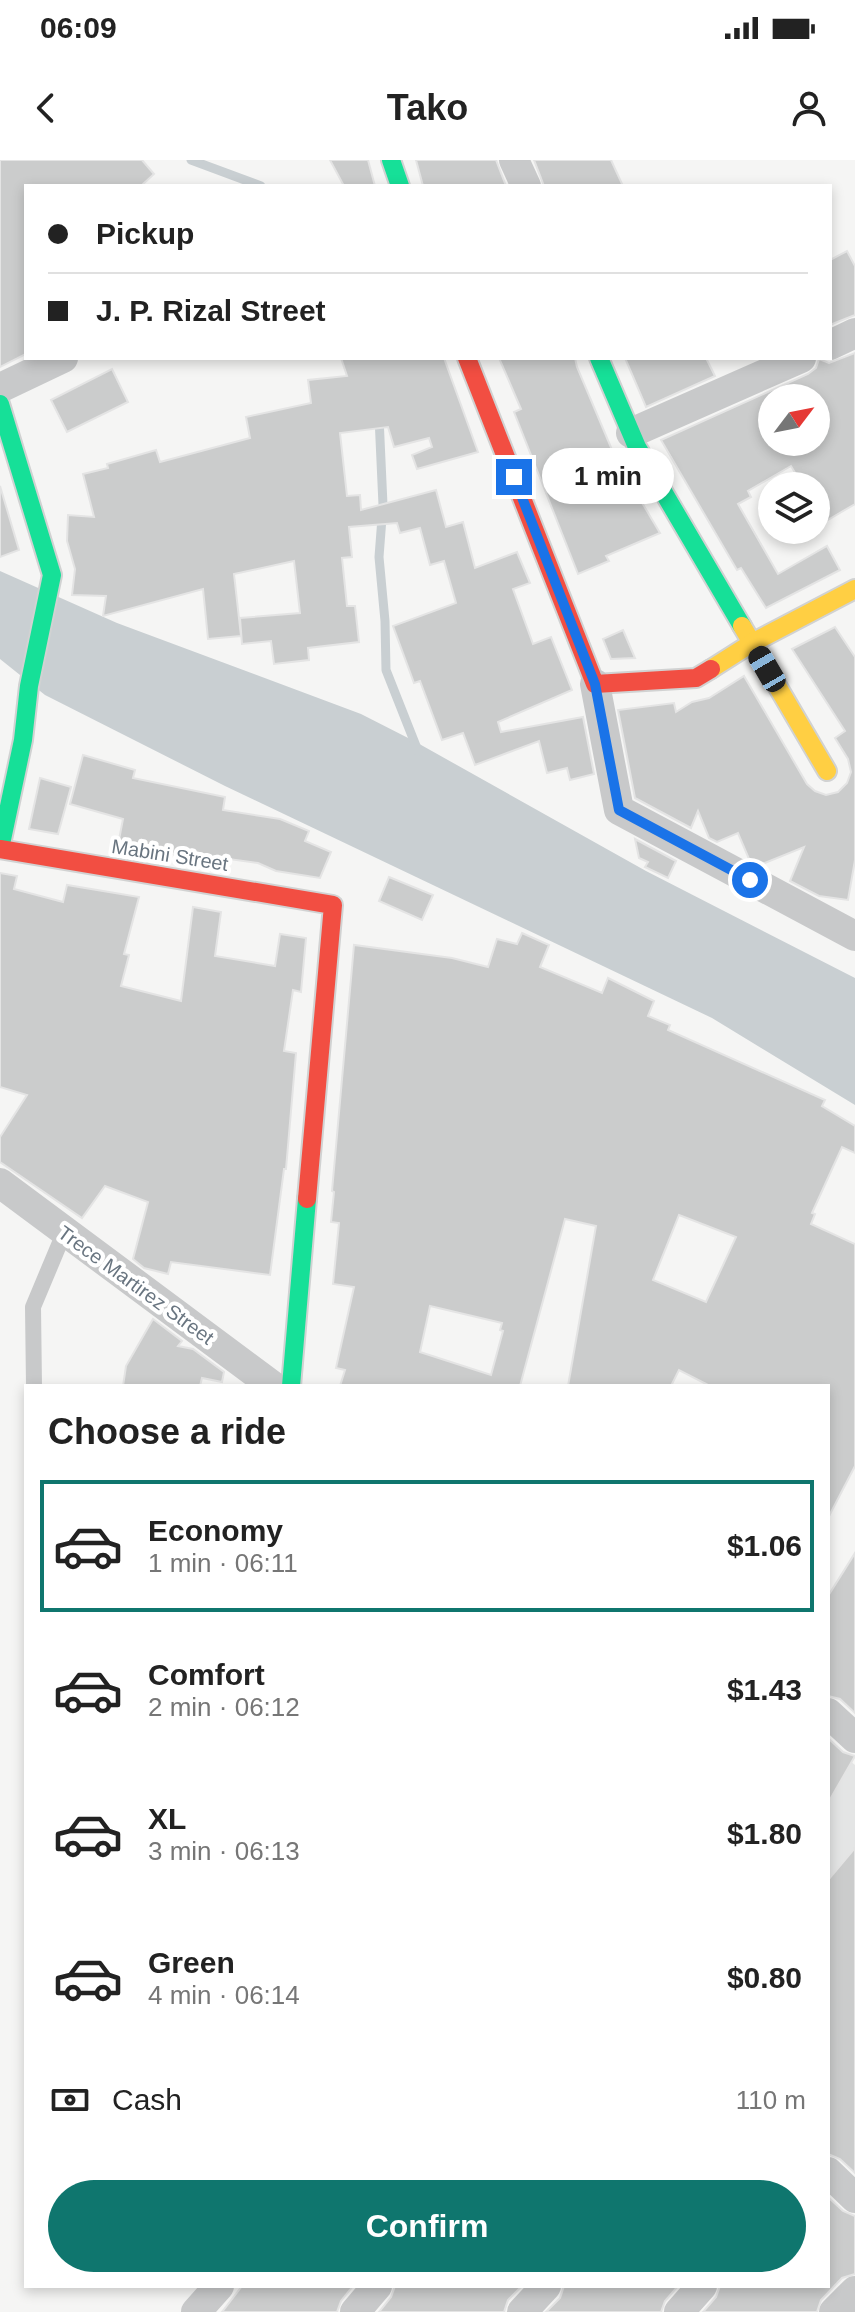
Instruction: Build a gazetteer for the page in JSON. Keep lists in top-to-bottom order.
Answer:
{
  "streets": {
    "street": ["Mabini Street", "Trece Martirez Street"]
  },
  "north": "top right",
  "page": {
    "status": "06:09",
    "header": "Tako",
    "banner": ["Pickup", "J. P. Rizal Street"],
    "bubble": "1 min",
    "heading": "Choose a ride",
    "list": [
      {
        "name": "Economy",
        "note": "1 min · 06:11",
        "value": "$1.06"
      },
      {
        "name": "Comfort",
        "note": "2 min · 06:12",
        "value": "$1.43"
      },
      {
        "name": "XL",
        "note": "3 min · 06:13",
        "value": "$1.80"
      },
      {
        "name": "Green",
        "note": "4 min · 06:14",
        "value": "$0.80"
      }
    ],
    "pay": ["Cash", "110 m"],
    "buttons": "Confirm"
  }
}
